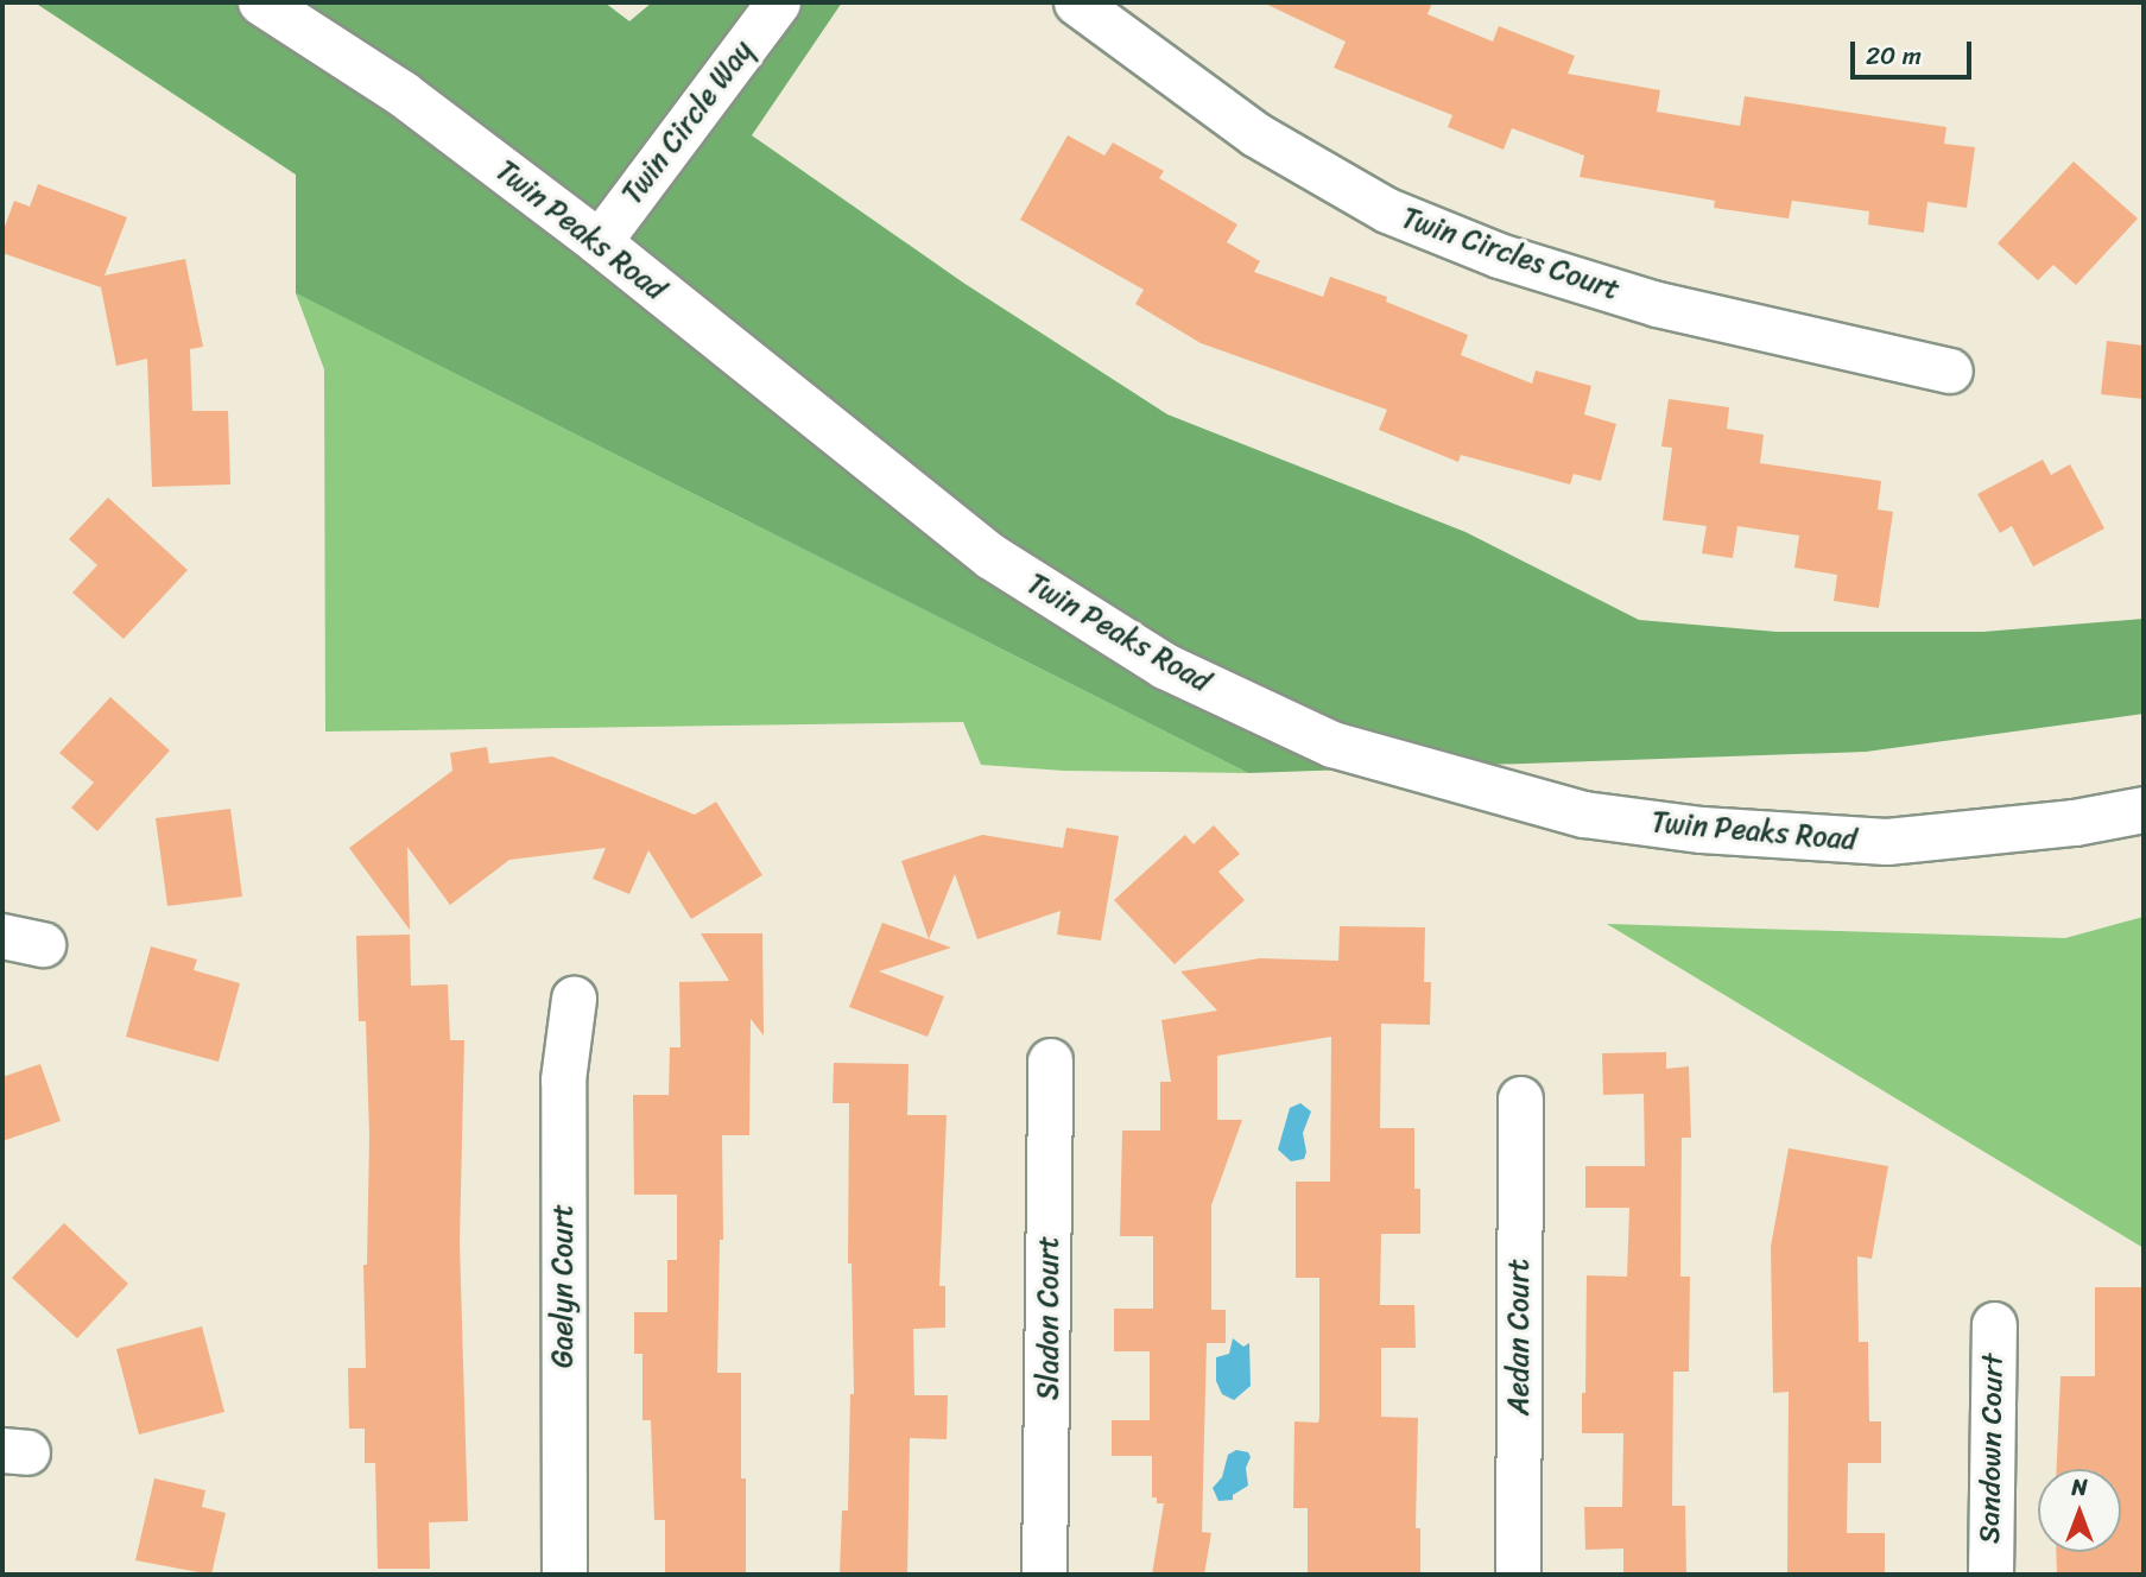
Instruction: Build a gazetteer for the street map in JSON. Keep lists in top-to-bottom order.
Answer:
{
  "streets": {
    "main road": ["Twin Peaks Road"],
    "street": [
      "Twin Circle Way",
      "Twin Circles Court",
      "Gaelyn Court",
      "Sladon Court",
      "Aedan Court",
      "Sandown Court"
    ]
  },
  "crossings": [
    ["Twin Circle Way", "Twin Peaks Road"]
  ],
  "scale_bar": "20 m",
  "north": "top"
}
